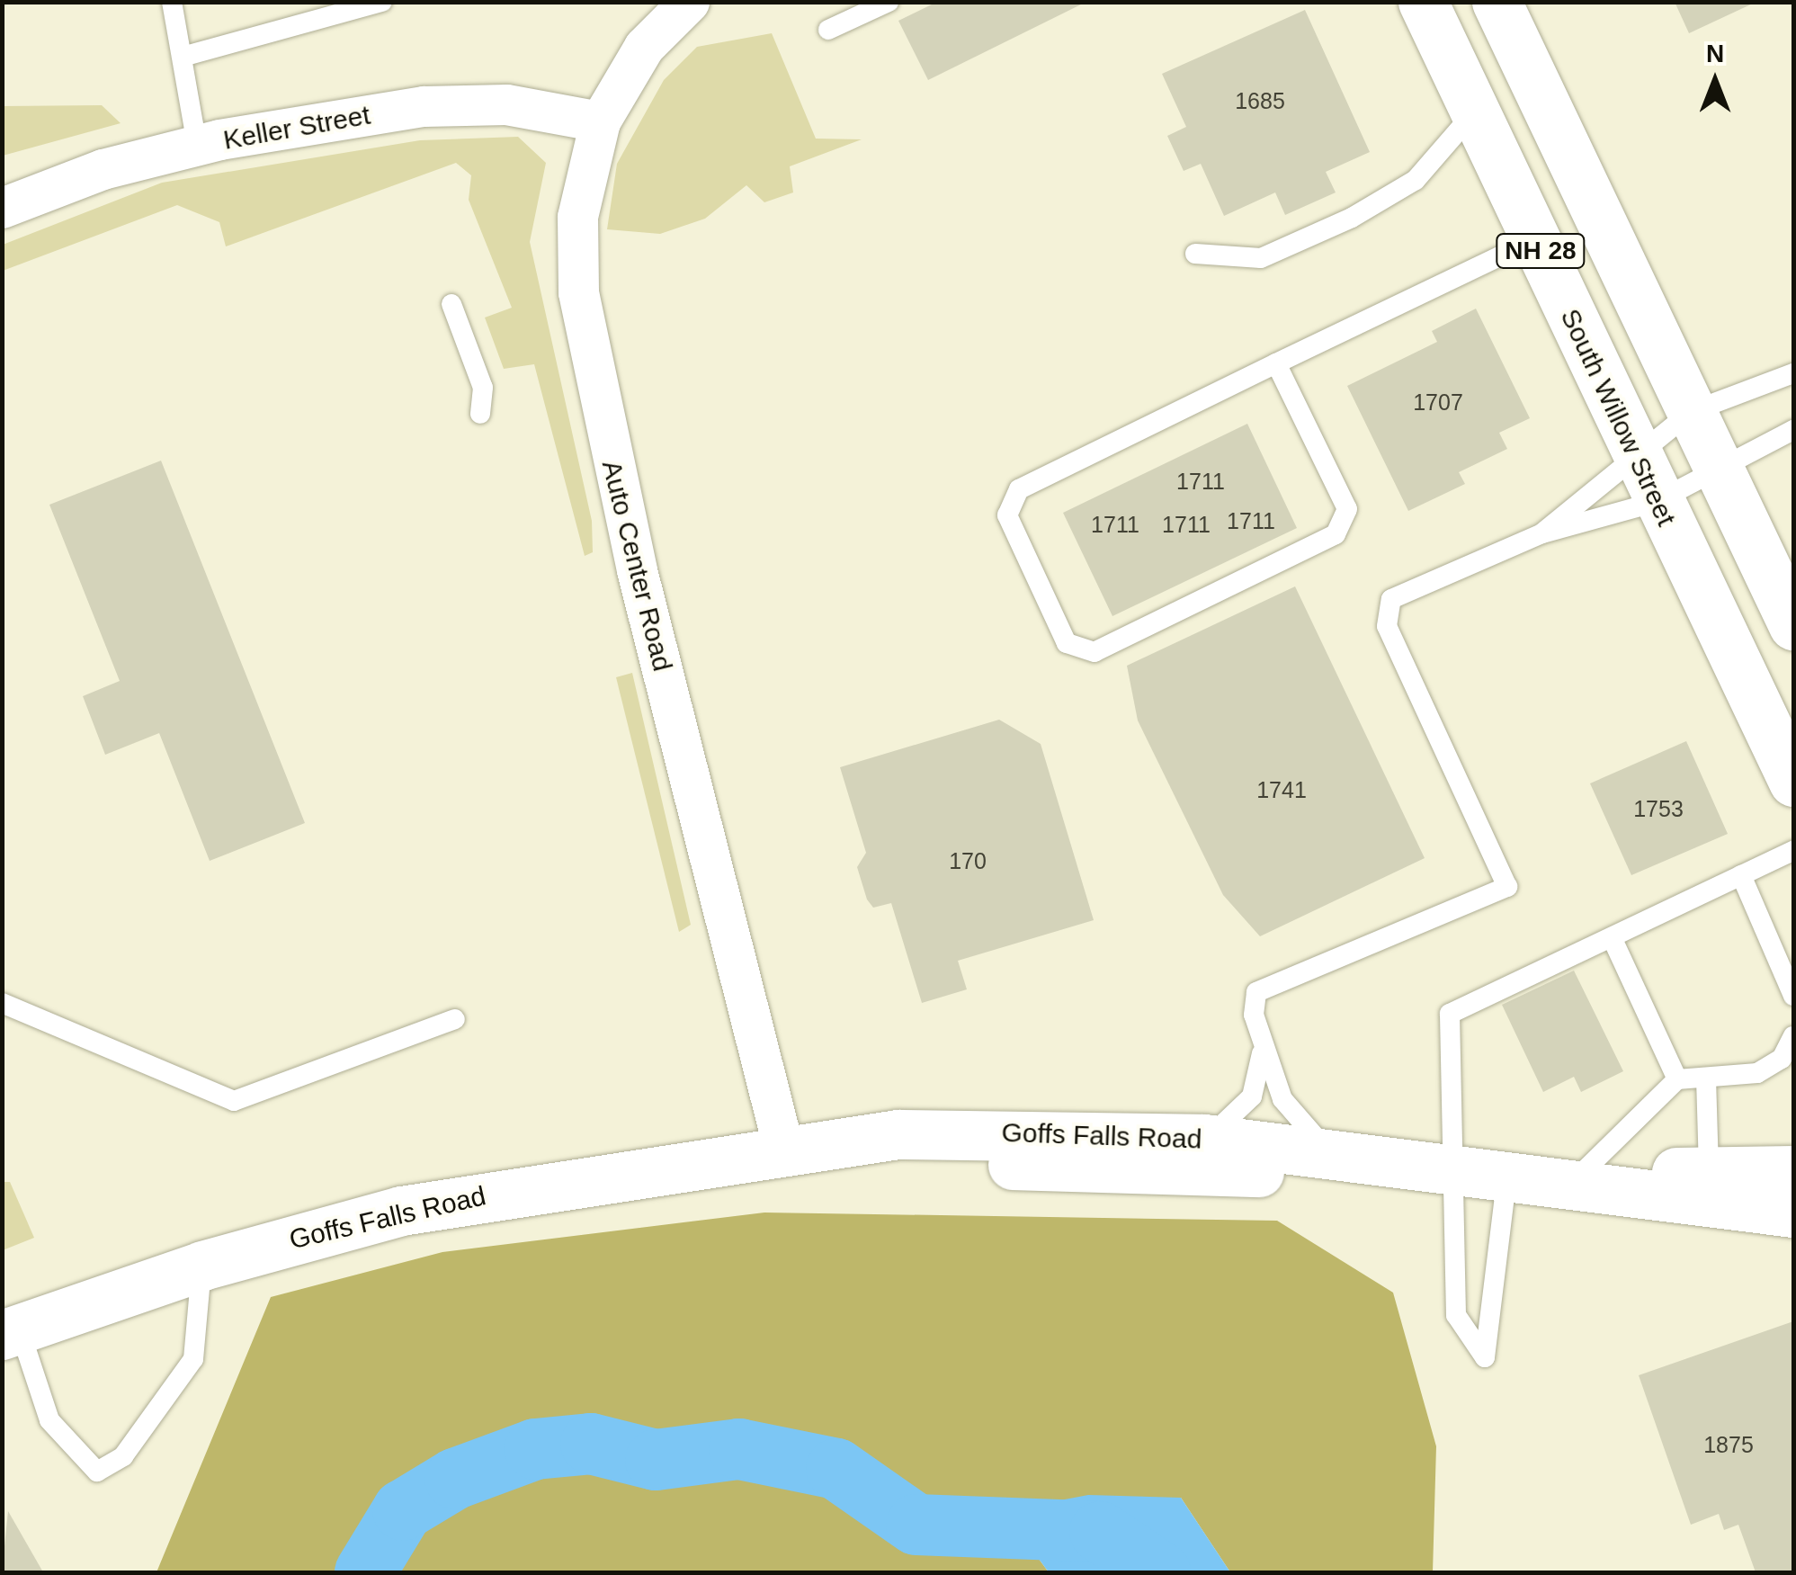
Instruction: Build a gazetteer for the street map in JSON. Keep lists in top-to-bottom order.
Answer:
{
  "streets": {
    "street": [
      "Keller Street",
      "NH 28",
      "South Willow Street",
      "Auto Center Road",
      "Goffs Falls Road"
    ]
  },
  "crossings": [
    ["Keller Street", "Auto Center Road"],
    ["Auto Center Road", "Goffs Falls Road"]
  ],
  "house_numbers": [
    "1685",
    "1707",
    "1711",
    "1711",
    "1711",
    "1711",
    "1741",
    "1753",
    "170",
    "1875"
  ],
  "north": "top"
}
